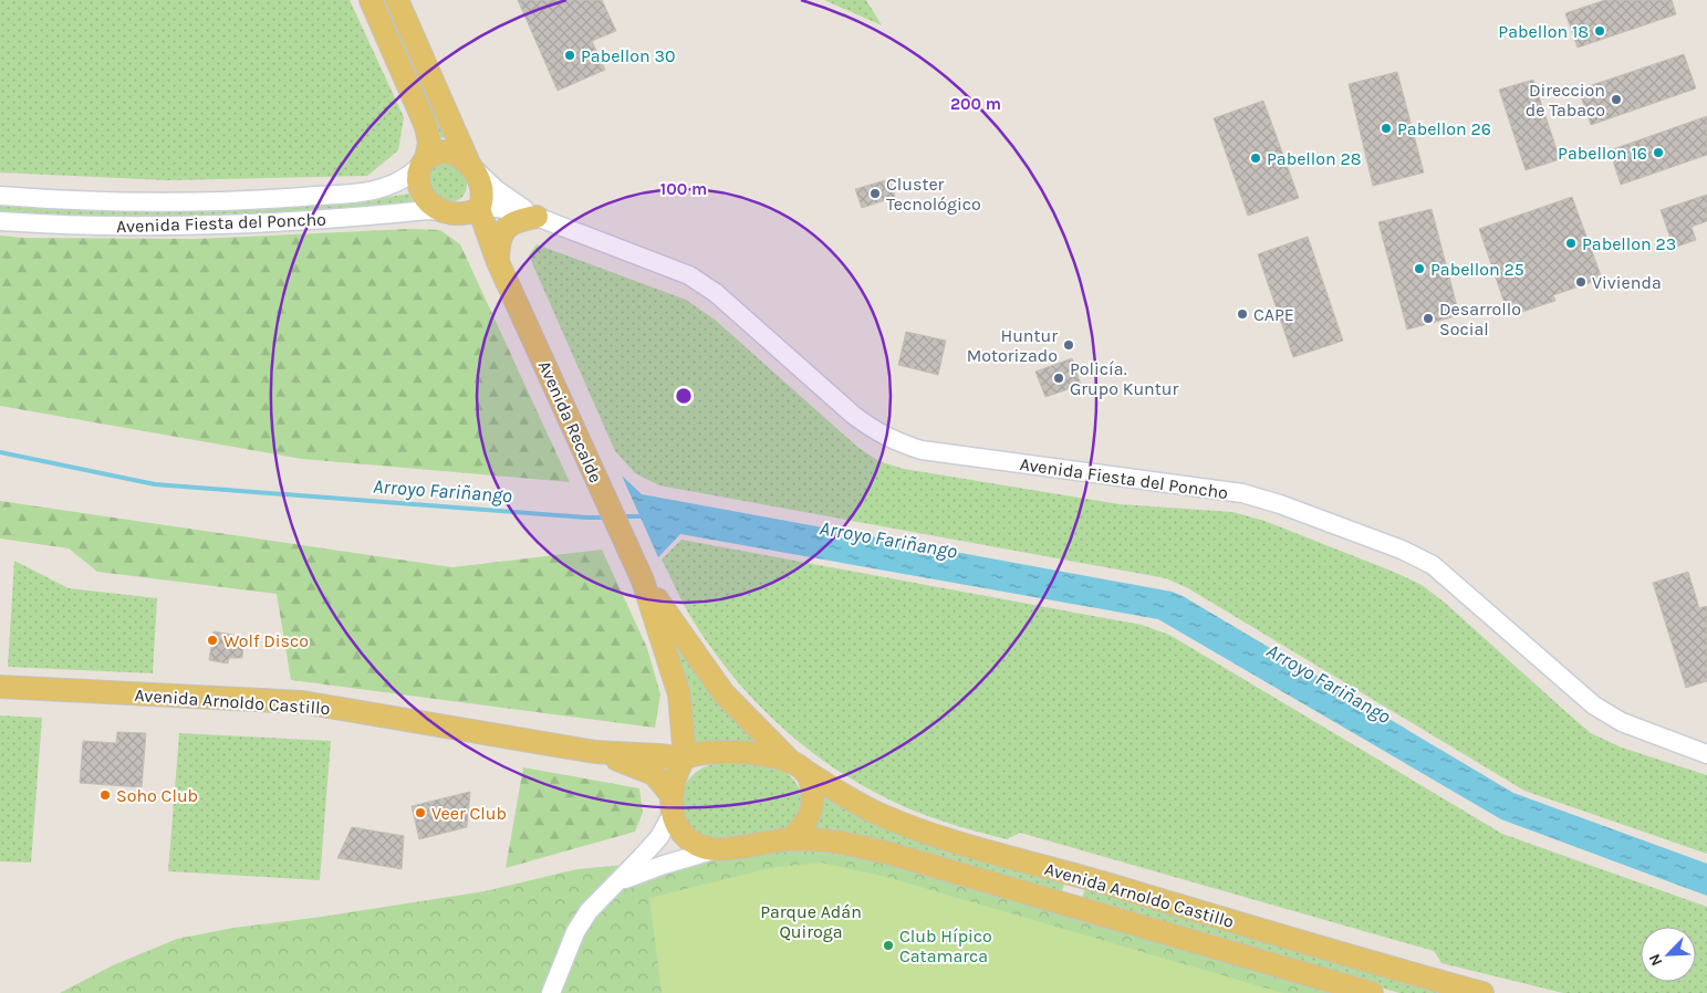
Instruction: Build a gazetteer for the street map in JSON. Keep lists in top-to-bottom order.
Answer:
{
  "streets": {
    "main road": ["Avenida Recalde", "Avenida Arnoldo Castillo"],
    "street": ["Avenida Fiesta del Poncho"]
  },
  "crossings": [
    ["Avenida Fiesta del Poncho", "Avenida Recalde"],
    ["Avenida Recalde", "Avenida Arnoldo Castillo"]
  ],
  "water": ["Arroyo Fariñango"],
  "parks": ["Parque Adán Quiroga"],
  "places": [
    "Pabellon 18",
    "Pabellon 30",
    "Direccion de Tabaco",
    "Pabellon 26",
    "Pabellon 16",
    "Pabellon 28",
    "Cluster Tecnológico",
    "Pabellon 23",
    "Pabellon 25",
    "Vivienda",
    "CAPE",
    "Desarrollo Social",
    "Huntur Motorizado",
    "Policía. Grupo Kuntur",
    "Wolf Disco",
    "Soho Club",
    "Veer Club",
    "Club Hípico Catamarca"
  ],
  "north": "bottom left",
  "rings": ["200 m", "100 m"]
}
